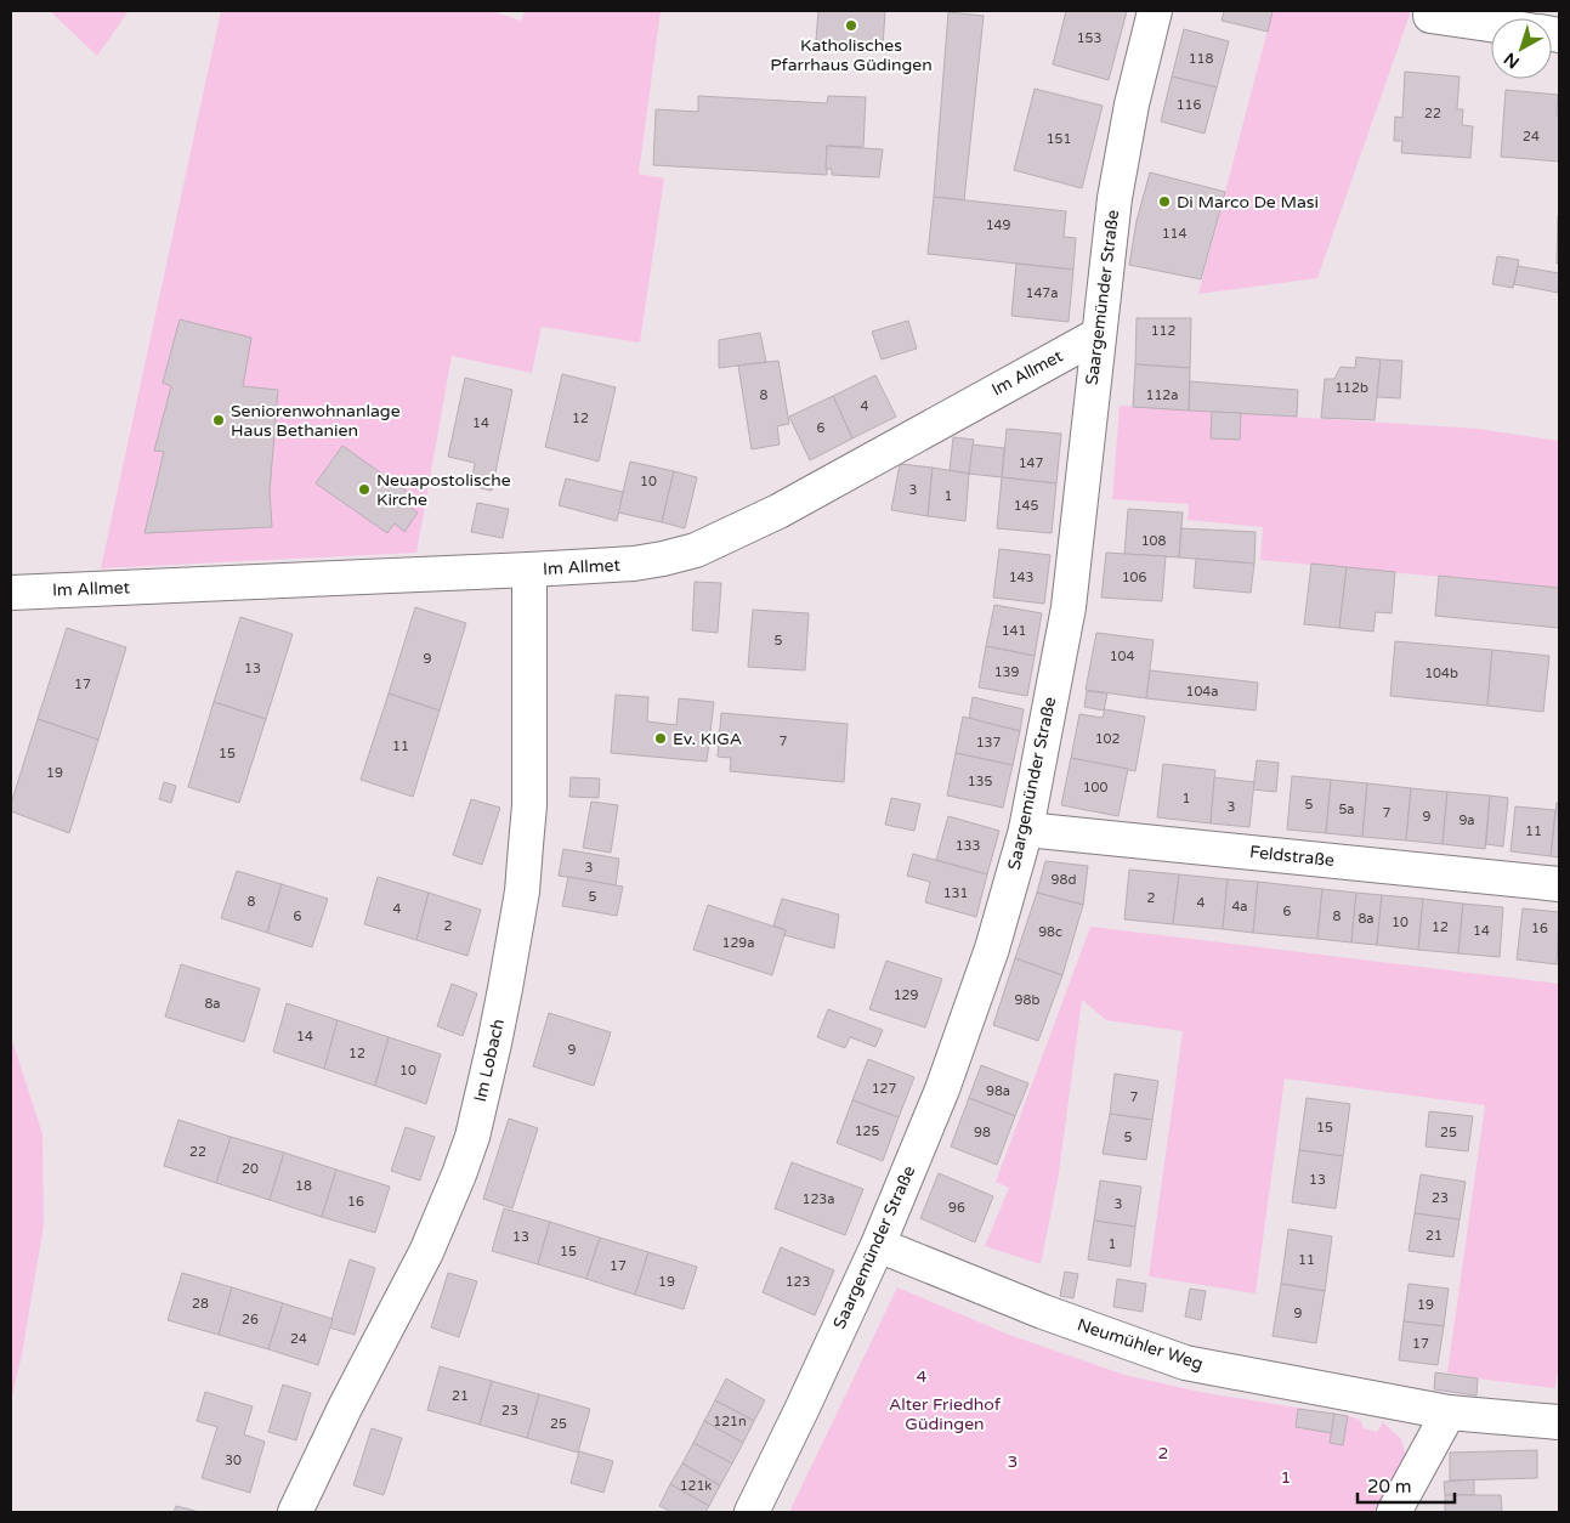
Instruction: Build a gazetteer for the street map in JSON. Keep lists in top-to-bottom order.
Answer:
{
  "streets": {
    "street": [
      "Saargemünder Straße",
      "Im Allmet",
      "Feldstraße",
      "Im Lobach",
      "Neumühler Weg"
    ]
  },
  "crossings": [
    ["Saargemünder Straße", "Im Allmet"],
    ["Saargemünder Straße", "Feldstraße"],
    ["Saargemünder Straße", "Neumühler Weg"],
    ["Im Allmet", "Im Lobach"]
  ],
  "parks": [
    "4",
    "Alter Friedhof Güdingen",
    "2",
    "3",
    "1"
  ],
  "places": [
    "Katholisches Pfarrhaus Güdingen",
    "Di Marco De Masi",
    "Seniorenwohnanlage Haus Bethanien",
    "Neuapostolische Kirche",
    "Ev. KIGA"
  ],
  "house_numbers": [
    "153",
    "118",
    "116",
    "22",
    "24",
    "151",
    "149",
    "114",
    "147a",
    "112",
    "112b",
    "8",
    "112a",
    "4",
    "12",
    "14",
    "6",
    "147",
    "10",
    "3",
    "1",
    "145",
    "108",
    "143",
    "106",
    "141",
    "5",
    "104",
    "9",
    "13",
    "139",
    "104b",
    "17",
    "104a",
    "102",
    "7",
    "137",
    "11",
    "15",
    "19",
    "135",
    "100",
    "1",
    "5",
    "3",
    "5a",
    "7",
    "9",
    "9a",
    "11",
    "133",
    "3",
    "98d",
    "131",
    "5",
    "2",
    "8",
    "4",
    "4a",
    "4",
    "6",
    "6",
    "8",
    "8a",
    "10",
    "2",
    "12",
    "16",
    "14",
    "98c",
    "129a",
    "129",
    "98b",
    "8a",
    "14",
    "9",
    "12",
    "10",
    "127",
    "98a",
    "7",
    "15",
    "125",
    "98",
    "25",
    "5",
    "22",
    "20",
    "13",
    "18",
    "23",
    "123a",
    "16",
    "3",
    "96",
    "21",
    "13",
    "1",
    "15",
    "11",
    "17",
    "19",
    "123",
    "28",
    "19",
    "9",
    "26",
    "24",
    "17",
    "21",
    "23",
    "121n",
    "25",
    "30",
    "121k"
  ],
  "scale_bar": "20 m",
  "north": "bottom left"
}
